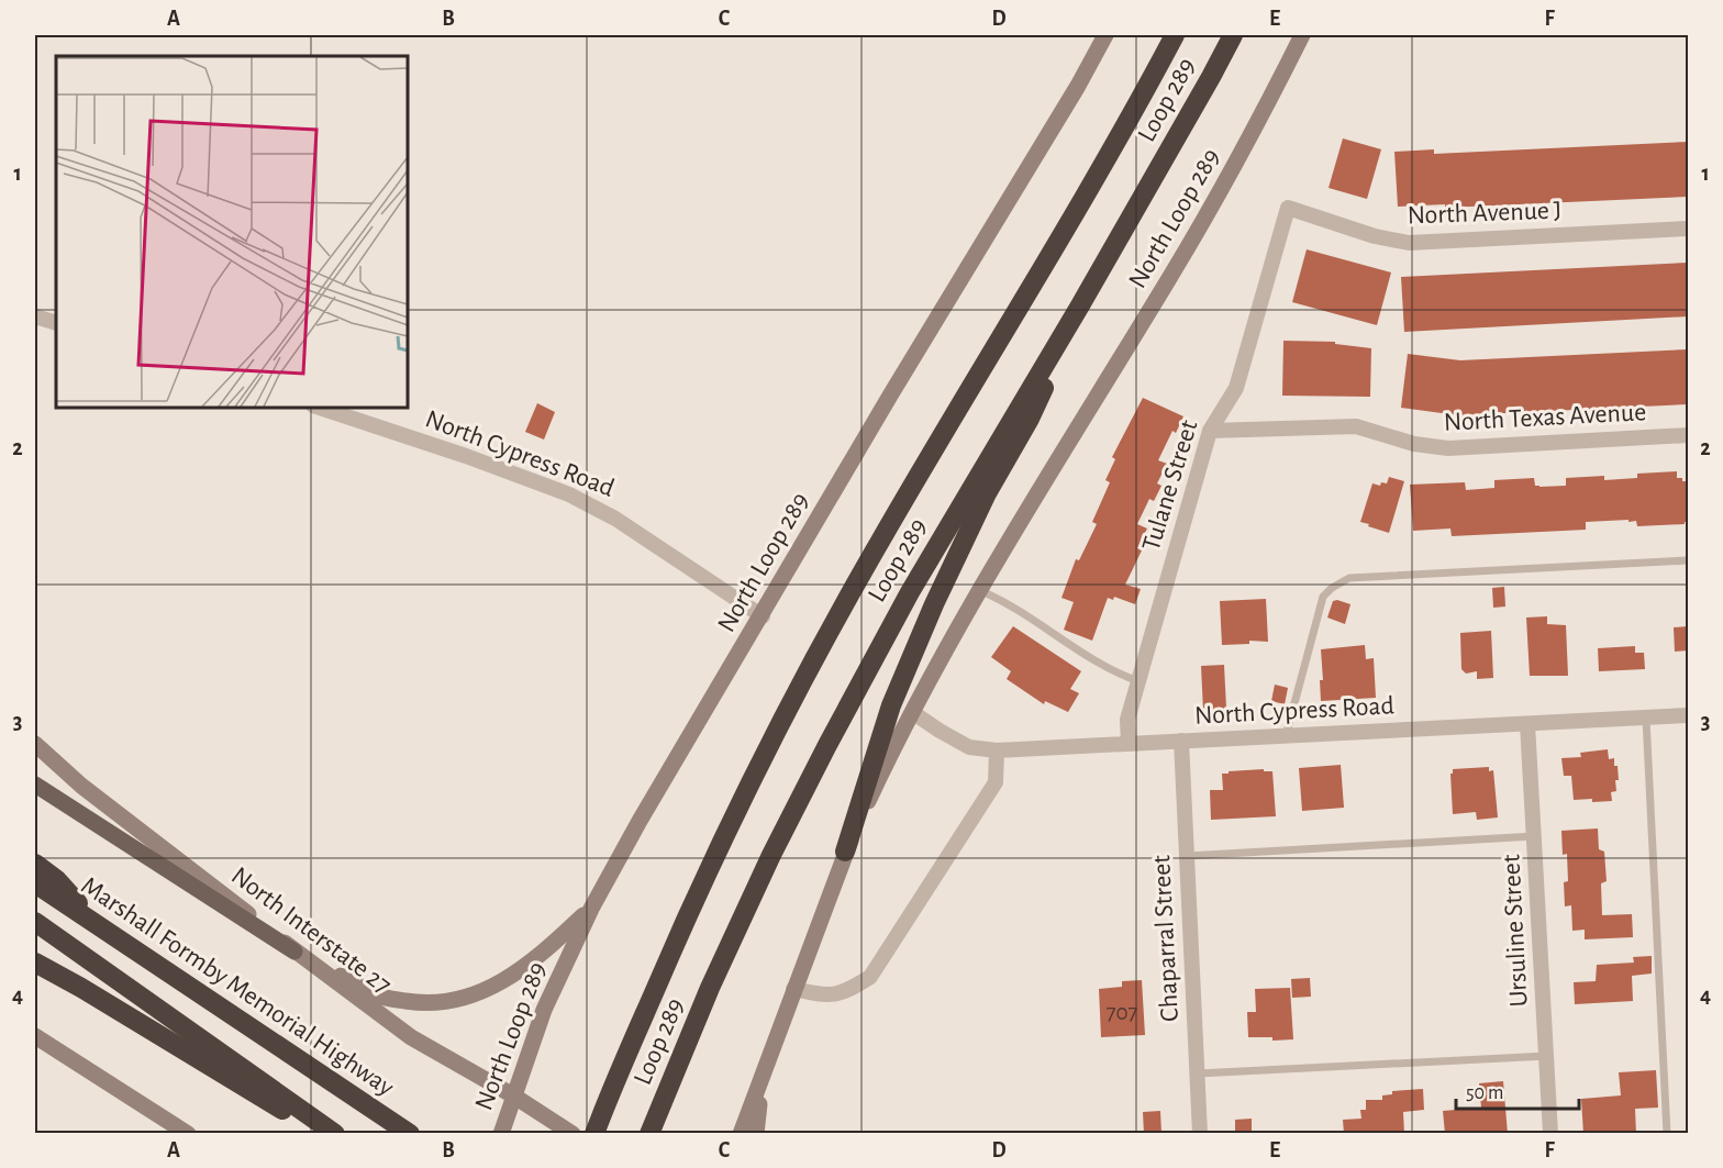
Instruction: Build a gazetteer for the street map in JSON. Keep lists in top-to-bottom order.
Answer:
{
  "streets": {
    "highway": ["Loop 289", "Marshall Formby Memorial Highway"],
    "main road": ["North Loop 289", "North Interstate 27"],
    "street": [
      "North Avenue J",
      "North Texas Avenue",
      "North Cypress Road",
      "Tulane Street",
      "Ursuline Street",
      "Chaparral Street"
    ]
  },
  "crossings": [
    ["North Avenue J", "Tulane Street"],
    ["North Loop 289", "North Cypress Road"],
    ["North Loop 289", "North Interstate 27"],
    ["North Texas Avenue", "Tulane Street"],
    ["North Cypress Road", "Tulane Street"],
    ["North Cypress Road", "Ursuline Street"],
    ["North Cypress Road", "Chaparral Street"]
  ],
  "house_numbers": ["707"],
  "scale_bar": "50 m",
  "grid": {
    "columns": [
      "A",
      "B",
      "C",
      "D",
      "E",
      "F"
    ],
    "rows": [
      "1",
      "2",
      "3",
      "4"
    ]
  }
}
